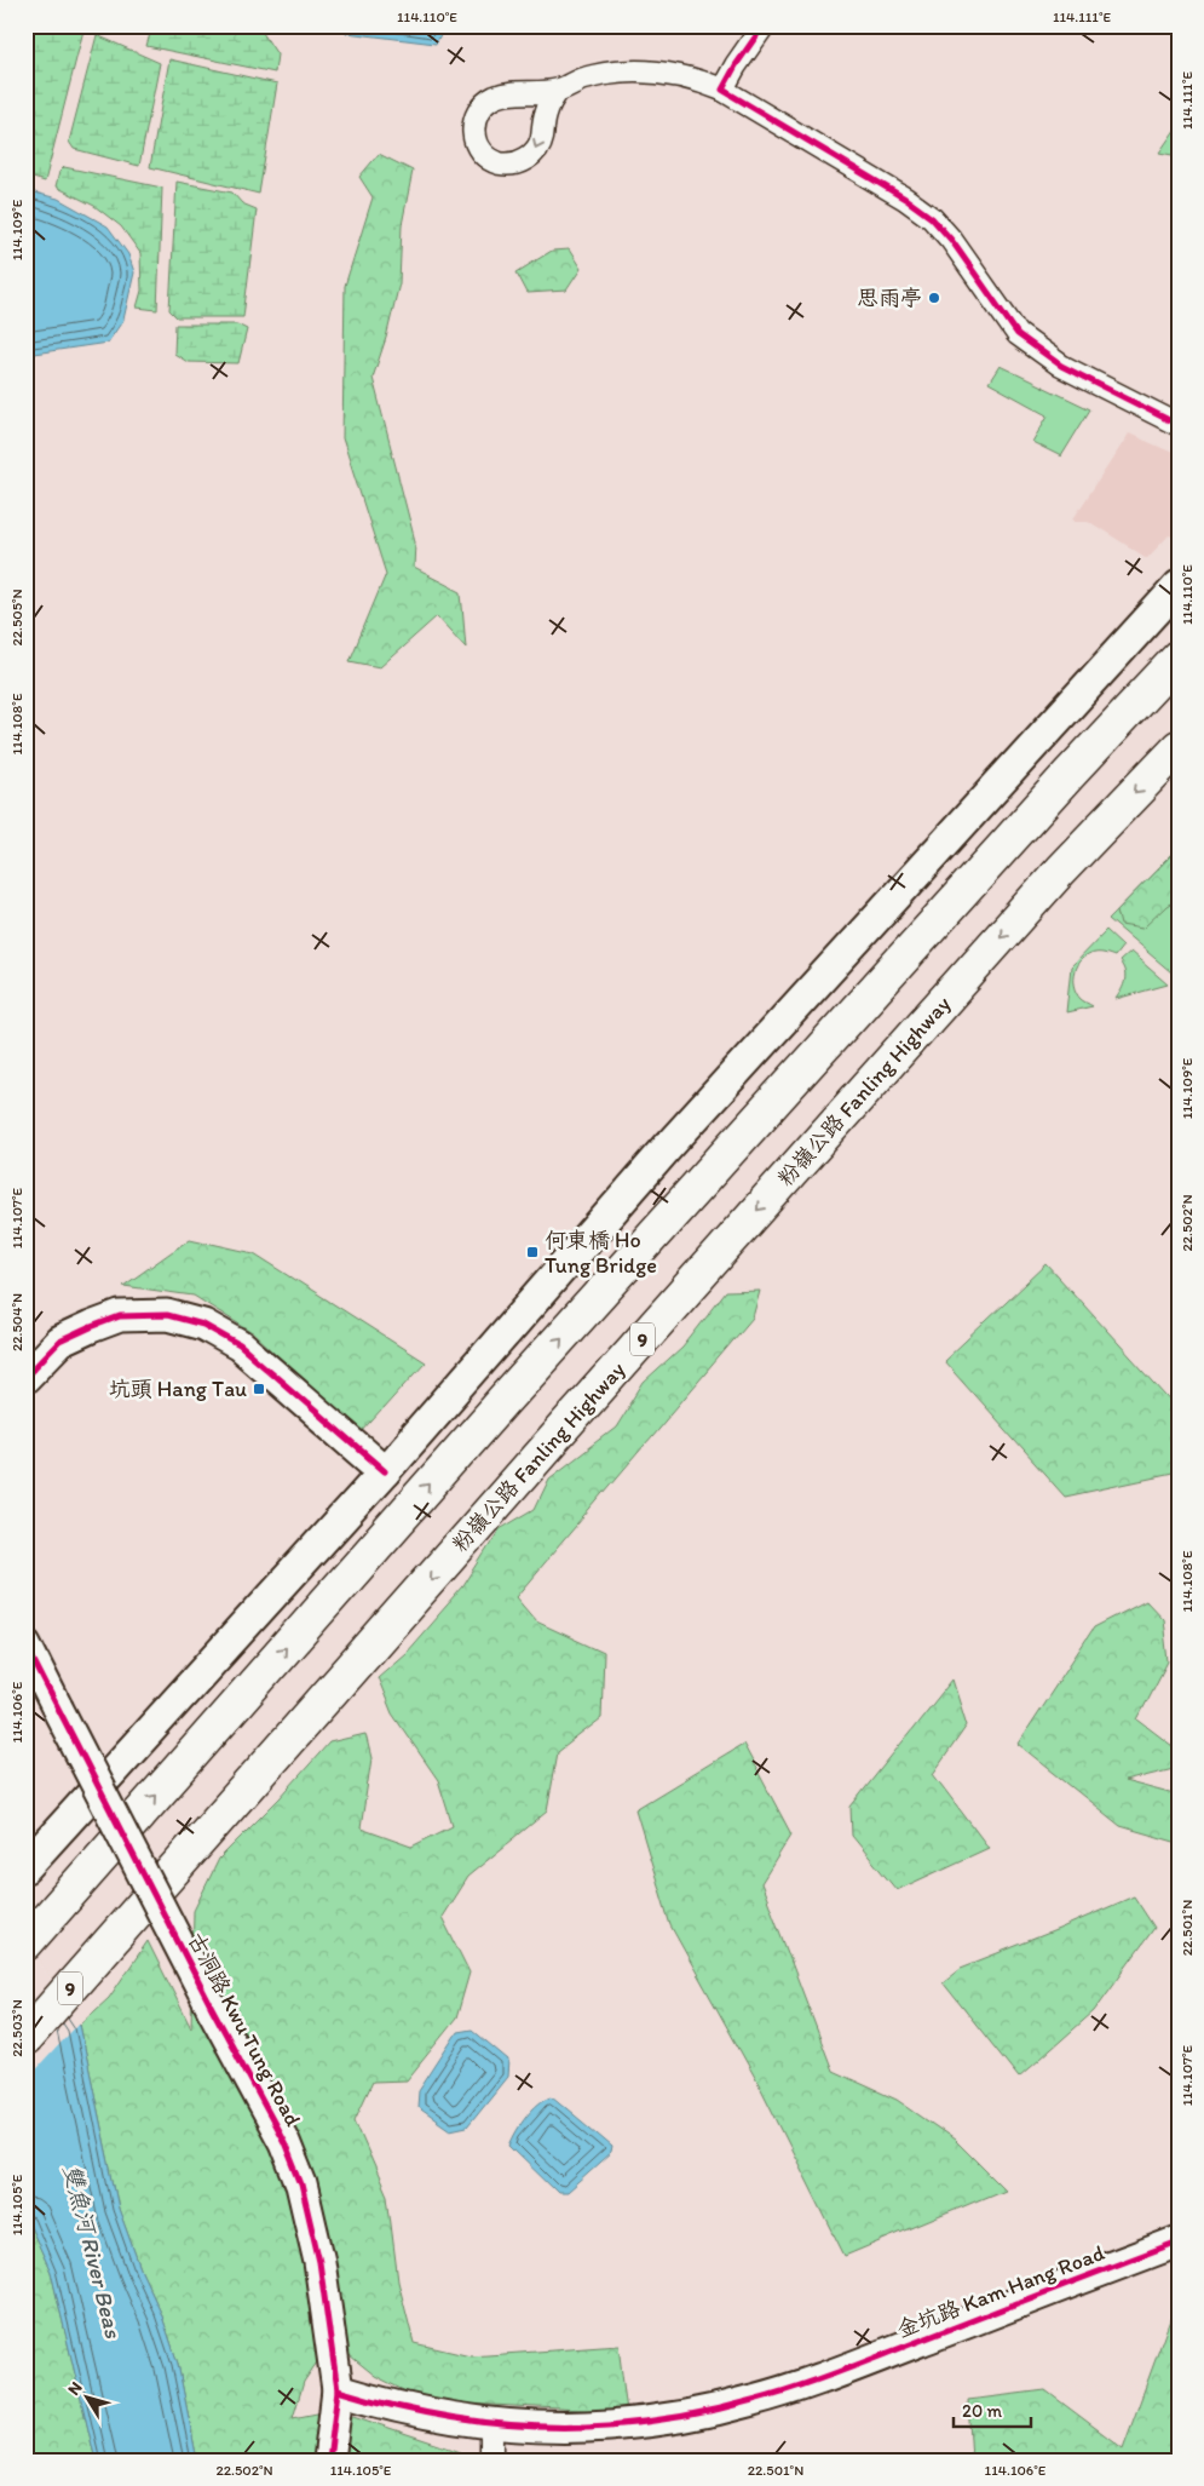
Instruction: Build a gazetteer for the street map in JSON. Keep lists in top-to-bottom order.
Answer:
{
  "streets": {
    "highway": ["粉嶺公路 Fanling Highway", "9"],
    "street": ["古洞路 Kwu Tung Road", "金坑路 Kam Hang Road"]
  },
  "crossings": [
    ["古洞路 Kwu Tung Road", "金坑路 Kam Hang Road"]
  ],
  "water": ["雙魚河 River Beas"],
  "places": {
    "other": ["思雨亭"],
    "transit": ["何東橋 Ho Tung Bridge", "坑頭 Hang Tau"]
  },
  "scale_bar": "20 m",
  "north": "top left",
  "coordinates": [
    "114.110°E",
    "114.111°E",
    "114.109°E",
    "22.505°N",
    "114.108°E",
    "114.107°E",
    "22.502°N",
    "22.504°N",
    "114.106°E",
    "22.501°N",
    "22.503°N",
    "114.105°E"
  ]
}
